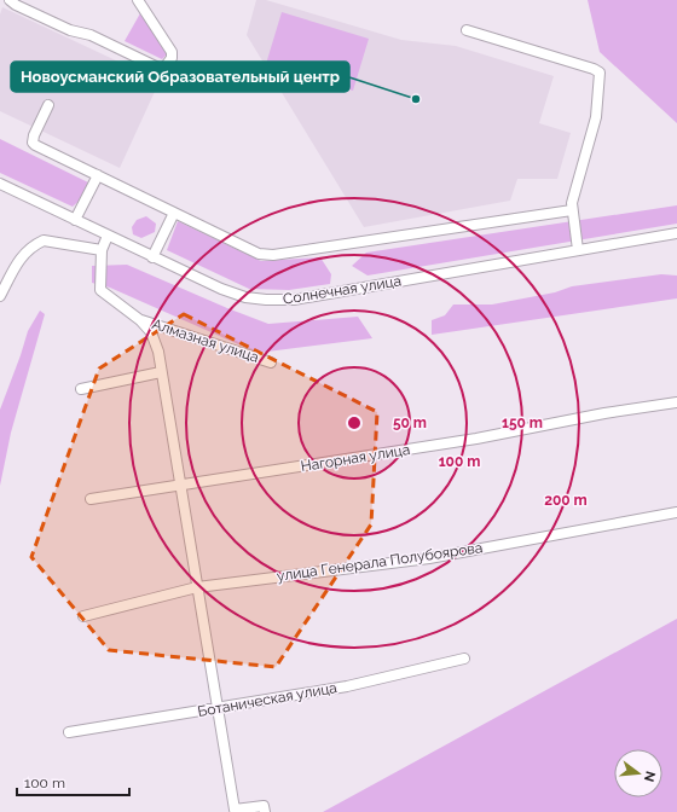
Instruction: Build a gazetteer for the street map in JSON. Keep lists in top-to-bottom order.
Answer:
{
  "streets": {
    "street": [
      "Солнечная улица",
      "Алмазная улица",
      "Нагорная улица",
      "улица Генерала Полубоярова",
      "Ботаническая улица"
    ]
  },
  "places": ["Новоусманский Образовательный центр"],
  "scale_bar": "100 m",
  "north": "right",
  "rings": [
    "50 m",
    "150 m",
    "100 m",
    "200 m"
  ]
}
